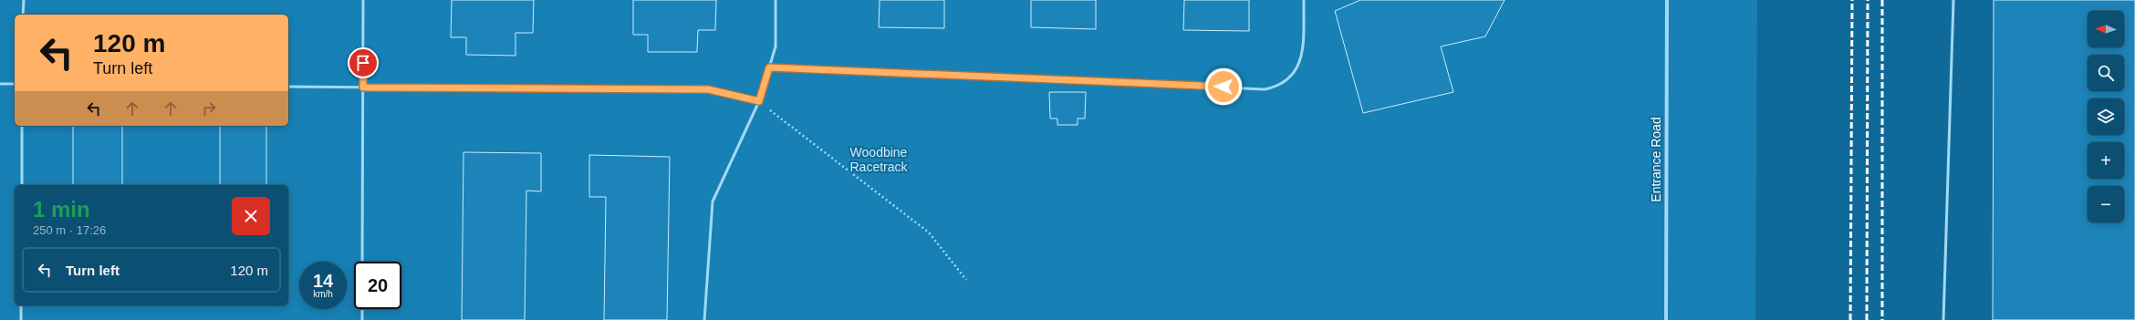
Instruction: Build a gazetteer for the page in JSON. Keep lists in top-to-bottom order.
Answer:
{
  "streets": {
    "street": ["Entrance Road"]
  },
  "parks": ["Woodbine Racetrack"],
  "north": "left",
  "page": {
    "map_buttons": ["+", "−"],
    "turn": ["120 m", "Turn left"],
    "heading": ["1 min", "250 m · 17:26"],
    "list": [
      {
        "name": "Turn left",
        "value": "120 m"
      }
    ],
    "speed": "14 km/h",
    "limit": "20"
  }
}
